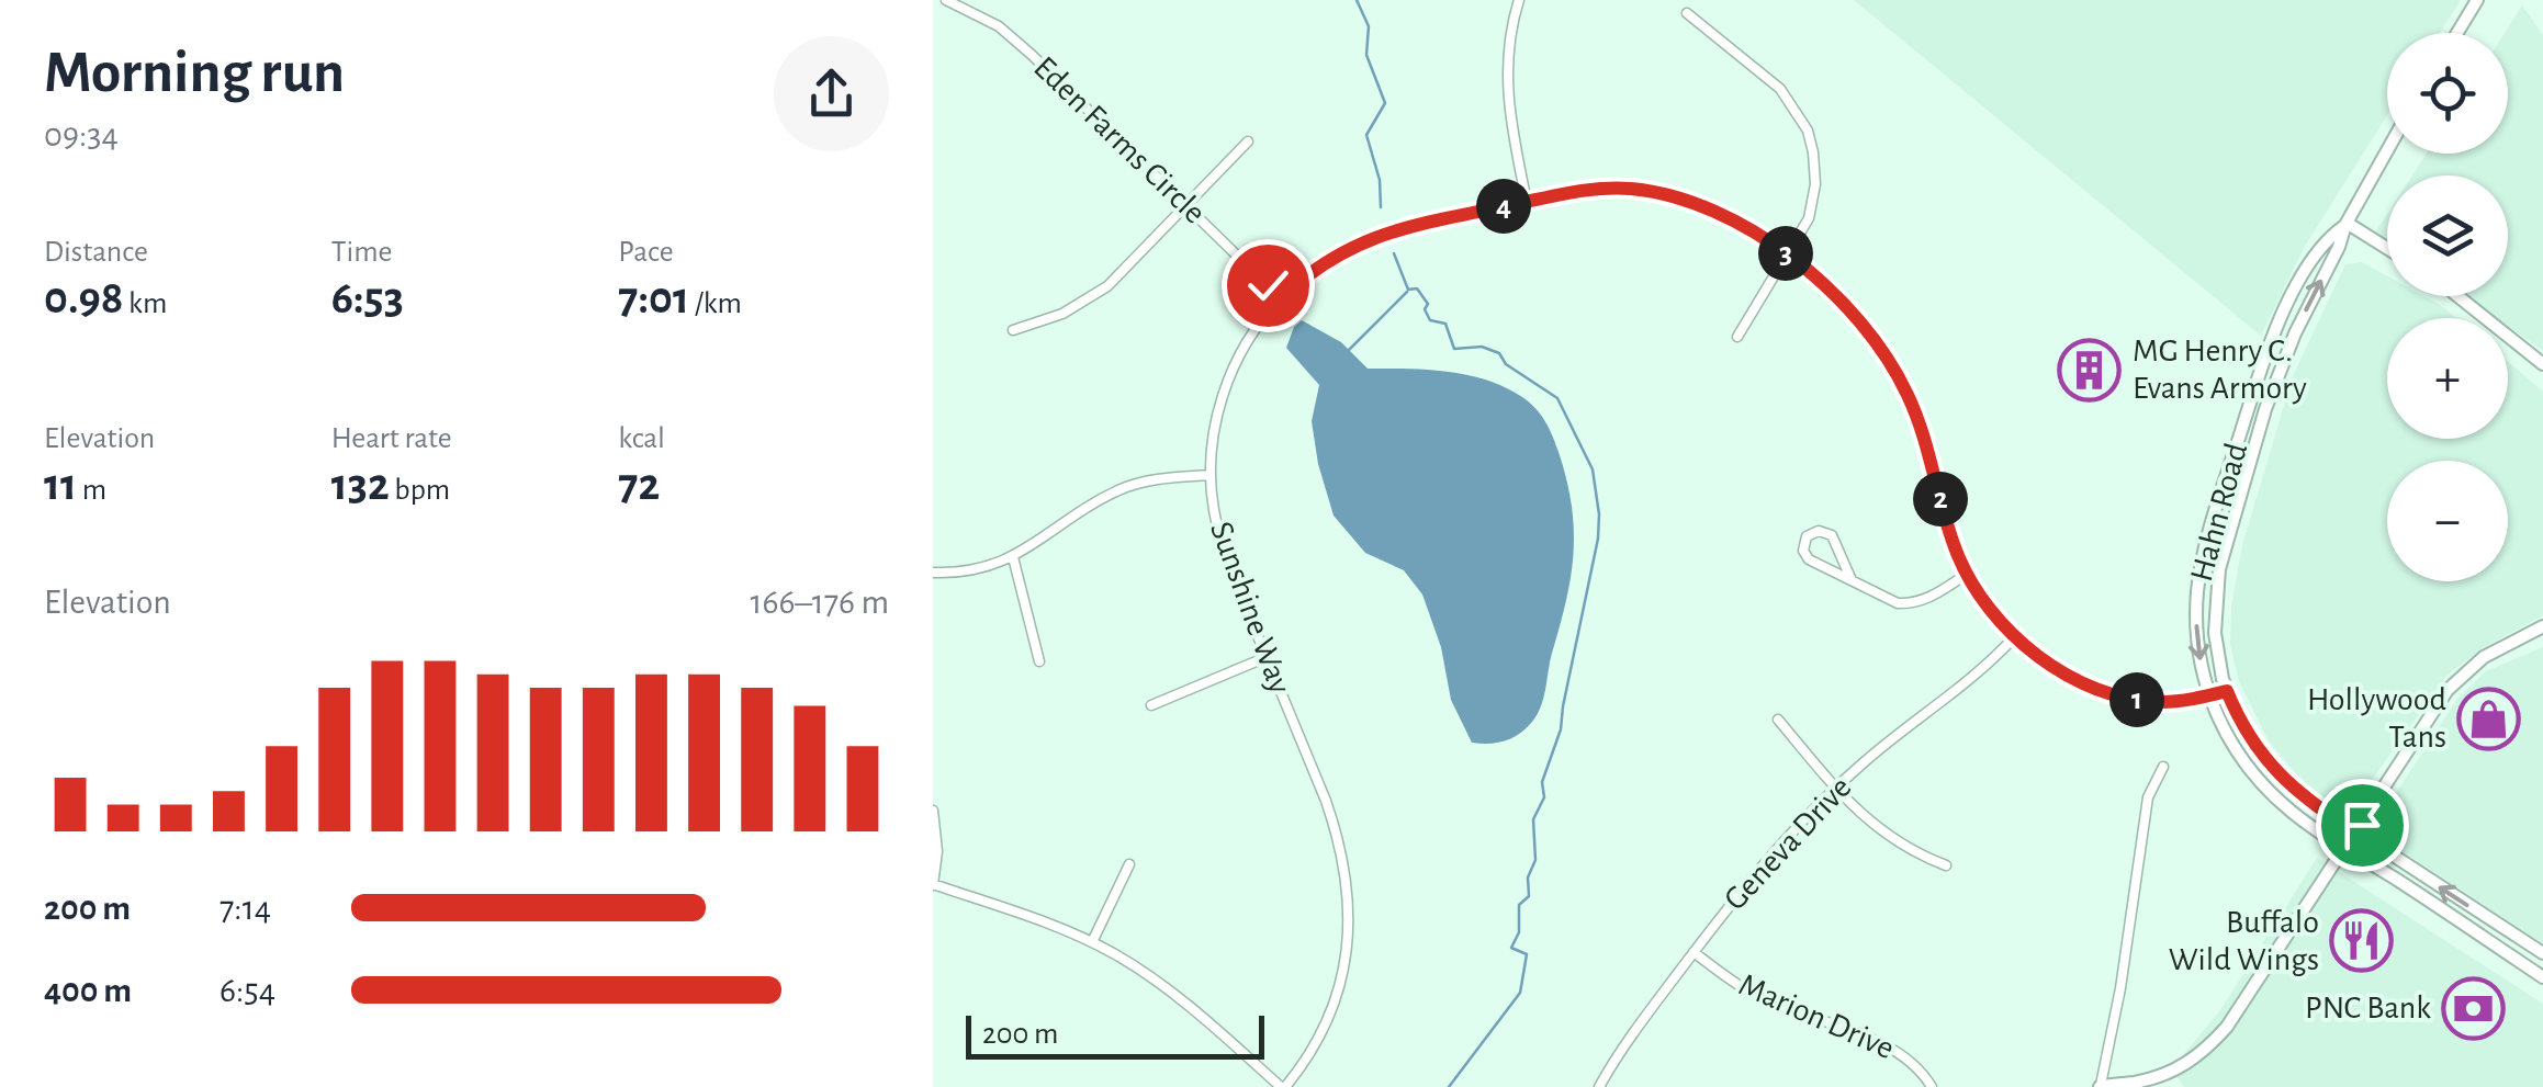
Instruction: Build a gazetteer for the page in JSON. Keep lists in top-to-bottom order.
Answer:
{
  "streets": {
    "main road": ["Hahn Road"],
    "street": [
      "Eden Farms Circle",
      "Sunshine Way",
      "Geneva Drive",
      "Marion Drive"
    ]
  },
  "crossings": [
    ["Eden Farms Circle", "Sunshine Way"],
    ["Hahn Road", "Sunshine Way"],
    ["Sunshine Way", "Geneva Drive"],
    ["Geneva Drive", "Marion Drive"]
  ],
  "places": {
    "building": ["MG Henry C. Evans Armory"],
    "shop": ["Hollywood Tans"],
    "restaurant": ["Buffalo Wild Wings"],
    "bank": ["PNC Bank"]
  },
  "scale_bar": "200 m",
  "page": {
    "heading": ["Morning run", "09:34"],
    "map_buttons": ["+", "−"],
    "pins": [
      "4",
      "3",
      "2",
      "1"
    ],
    "stats": [
      ["Distance", "0.98 km"],
      ["Time", "6:53"],
      ["Pace", "7:01 /km"],
      ["Elevation", "11 m"],
      ["Heart rate", "132 bpm"],
      ["kcal", "72"]
    ],
    "chart": ["Elevation", "166–176 m"],
    "list": [
      {
        "name": "200 m",
        "note": "7:14"
      },
      {
        "name": "400 m",
        "note": "6:54"
      }
    ],
    "scale": "200 m"
  }
}
